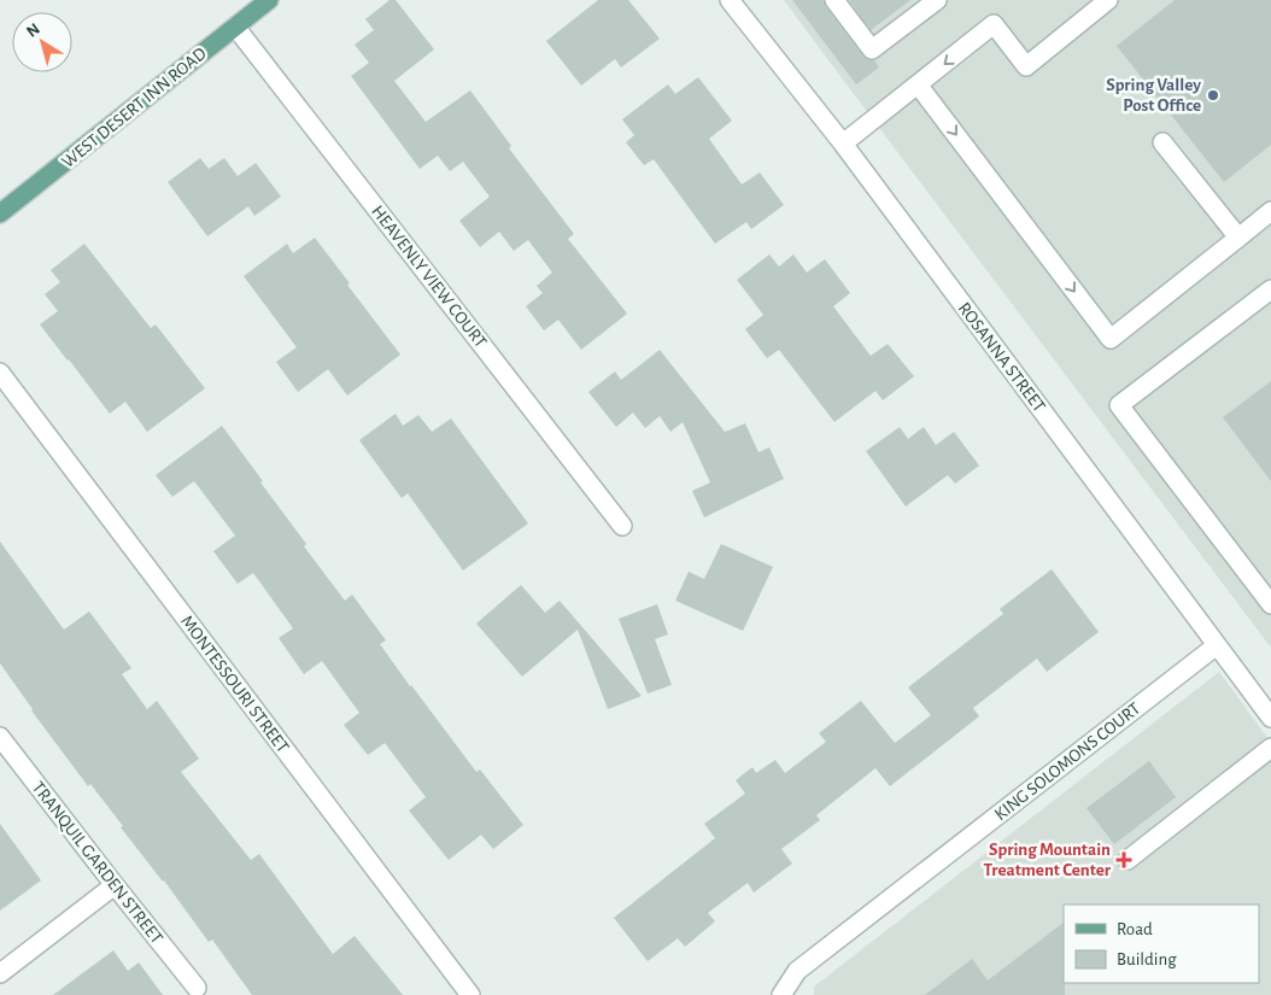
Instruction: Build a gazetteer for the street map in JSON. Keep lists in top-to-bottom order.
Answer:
{
  "streets": {
    "main road": ["WEST DESERT INN ROAD"],
    "street": [
      "HEAVENLY VIEW COURT",
      "ROSANNA STREET",
      "MONTESSOURI STREET",
      "KING SOLOMONS COURT",
      "TRANQUIL GARDEN STREET"
    ]
  },
  "crossings": [
    ["WEST DESERT INN ROAD", "HEAVENLY VIEW COURT"],
    ["ROSANNA STREET", "KING SOLOMONS COURT"]
  ],
  "places": {
    "other": ["Spring Valley Post Office"],
    "health": ["Spring Mountain Treatment Center"]
  },
  "legend": ["Road", "Building"],
  "north": "top left"
}
